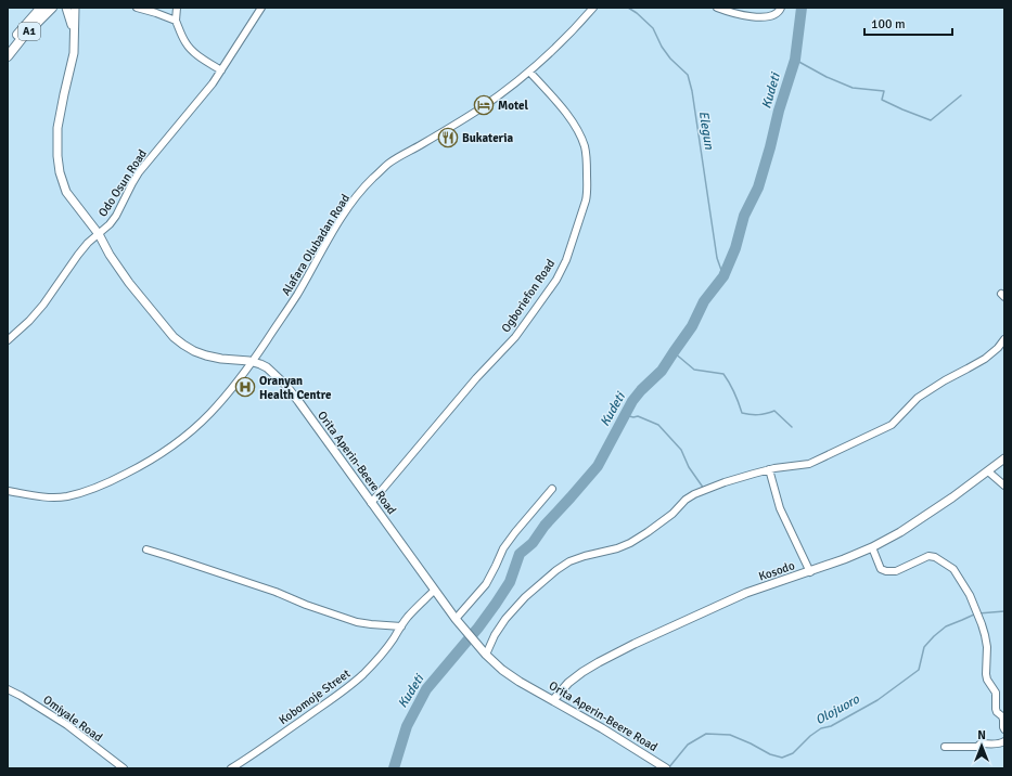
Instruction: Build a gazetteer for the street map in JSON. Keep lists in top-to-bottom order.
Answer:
{
  "streets": {
    "highway": ["A1"],
    "main road": ["Orita Aperin-Beere Road", "Kosodo"],
    "street": [
      "Odo Osun Road",
      "Alafara Olubadan Road",
      "Ogboriefon Road",
      "Kobomoje Street",
      "Omiyale Road"
    ]
  },
  "crossings": [
    ["Odo Osun Road", "Orita Aperin-Beere Road"],
    ["Alafara Olubadan Road", "Ogboriefon Road"],
    ["Alafara Olubadan Road", "Orita Aperin-Beere Road"],
    ["Ogboriefon Road", "Orita Aperin-Beere Road"],
    ["Orita Aperin-Beere Road", "Kosodo"],
    ["Orita Aperin-Beere Road", "Kobomoje Street"]
  ],
  "water": ["Kudeti", "Elegun", "Olojuoro"],
  "places": {
    "hotel": ["Motel"],
    "restaurant": ["Bukateria"],
    "hospital": ["Oranyan Health Centre"]
  },
  "scale_bar": "100 m",
  "north": "top"
}
